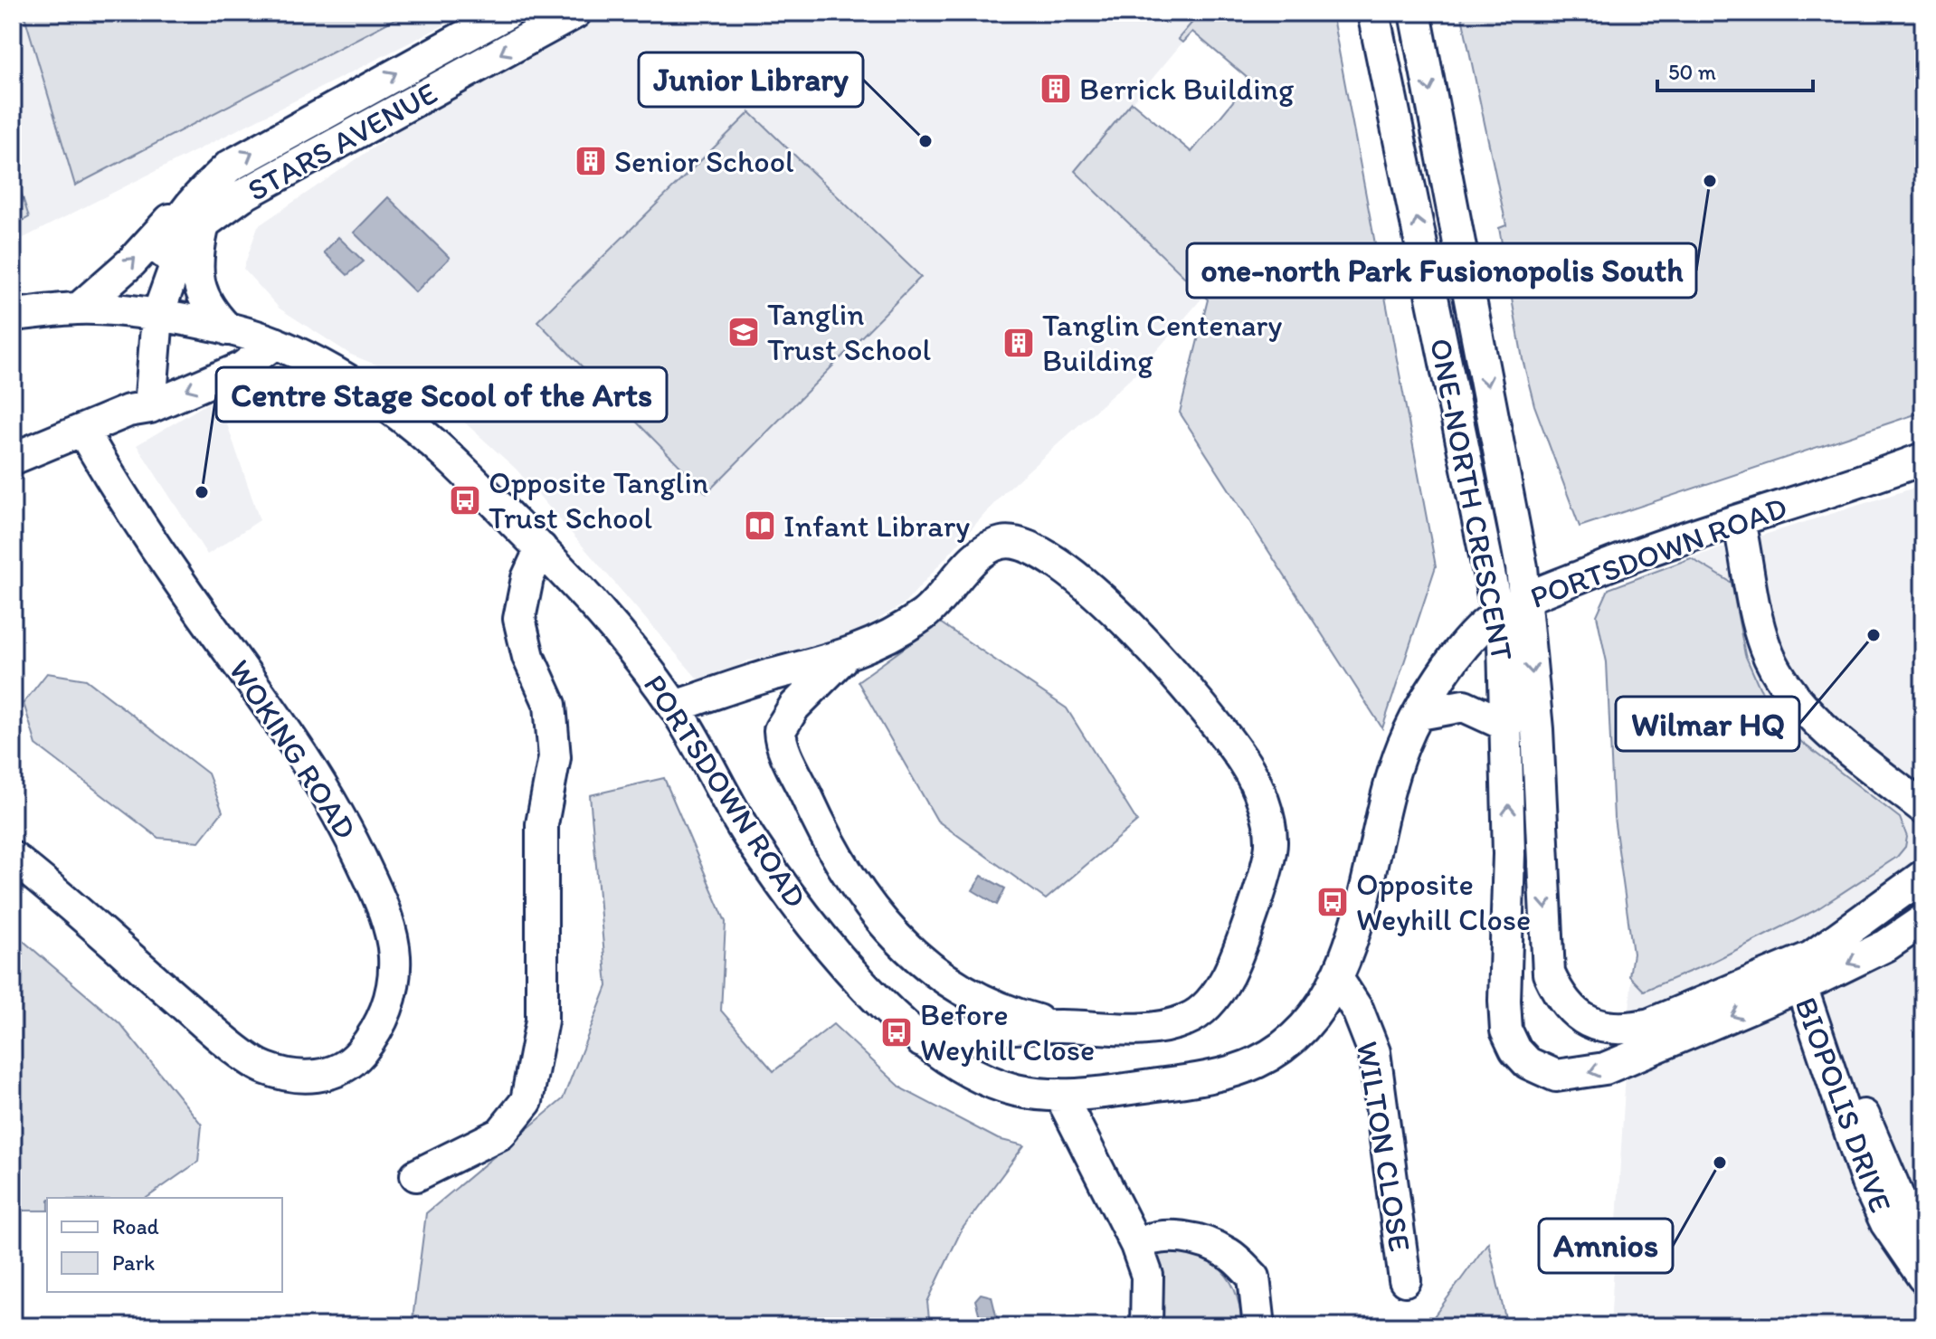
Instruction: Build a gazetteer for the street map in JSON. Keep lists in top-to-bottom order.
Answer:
{
  "streets": {
    "street": [
      "STARS AVENUE",
      "ONE-NORTH CRESCENT",
      "PORTSDOWN ROAD",
      "WOKING ROAD",
      "BIOPOLIS DRIVE",
      "WILTON CLOSE"
    ]
  },
  "crossings": [
    ["STARS AVENUE", "PORTSDOWN ROAD"],
    ["ONE-NORTH CRESCENT", "PORTSDOWN ROAD"],
    ["PORTSDOWN ROAD", "WILTON CLOSE"]
  ],
  "places": {
    "building": ["Berrick Building", "Senior School", "Tanglin Centenary Building"],
    "other": [
      "Junior Library",
      "one-north Park Fusionopolis South",
      "Centre Stage Scool of the Arts",
      "Wilmar HQ",
      "Amnios"
    ],
    "school or university": ["Tanglin Trust School"],
    "bus stop": ["Opposite Tanglin Trust School", "Opposite Weyhill Close", "Before Weyhill Close"],
    "library": ["Infant Library"]
  },
  "legend": ["Road", "Park"],
  "scale_bar": "50 m"
}
